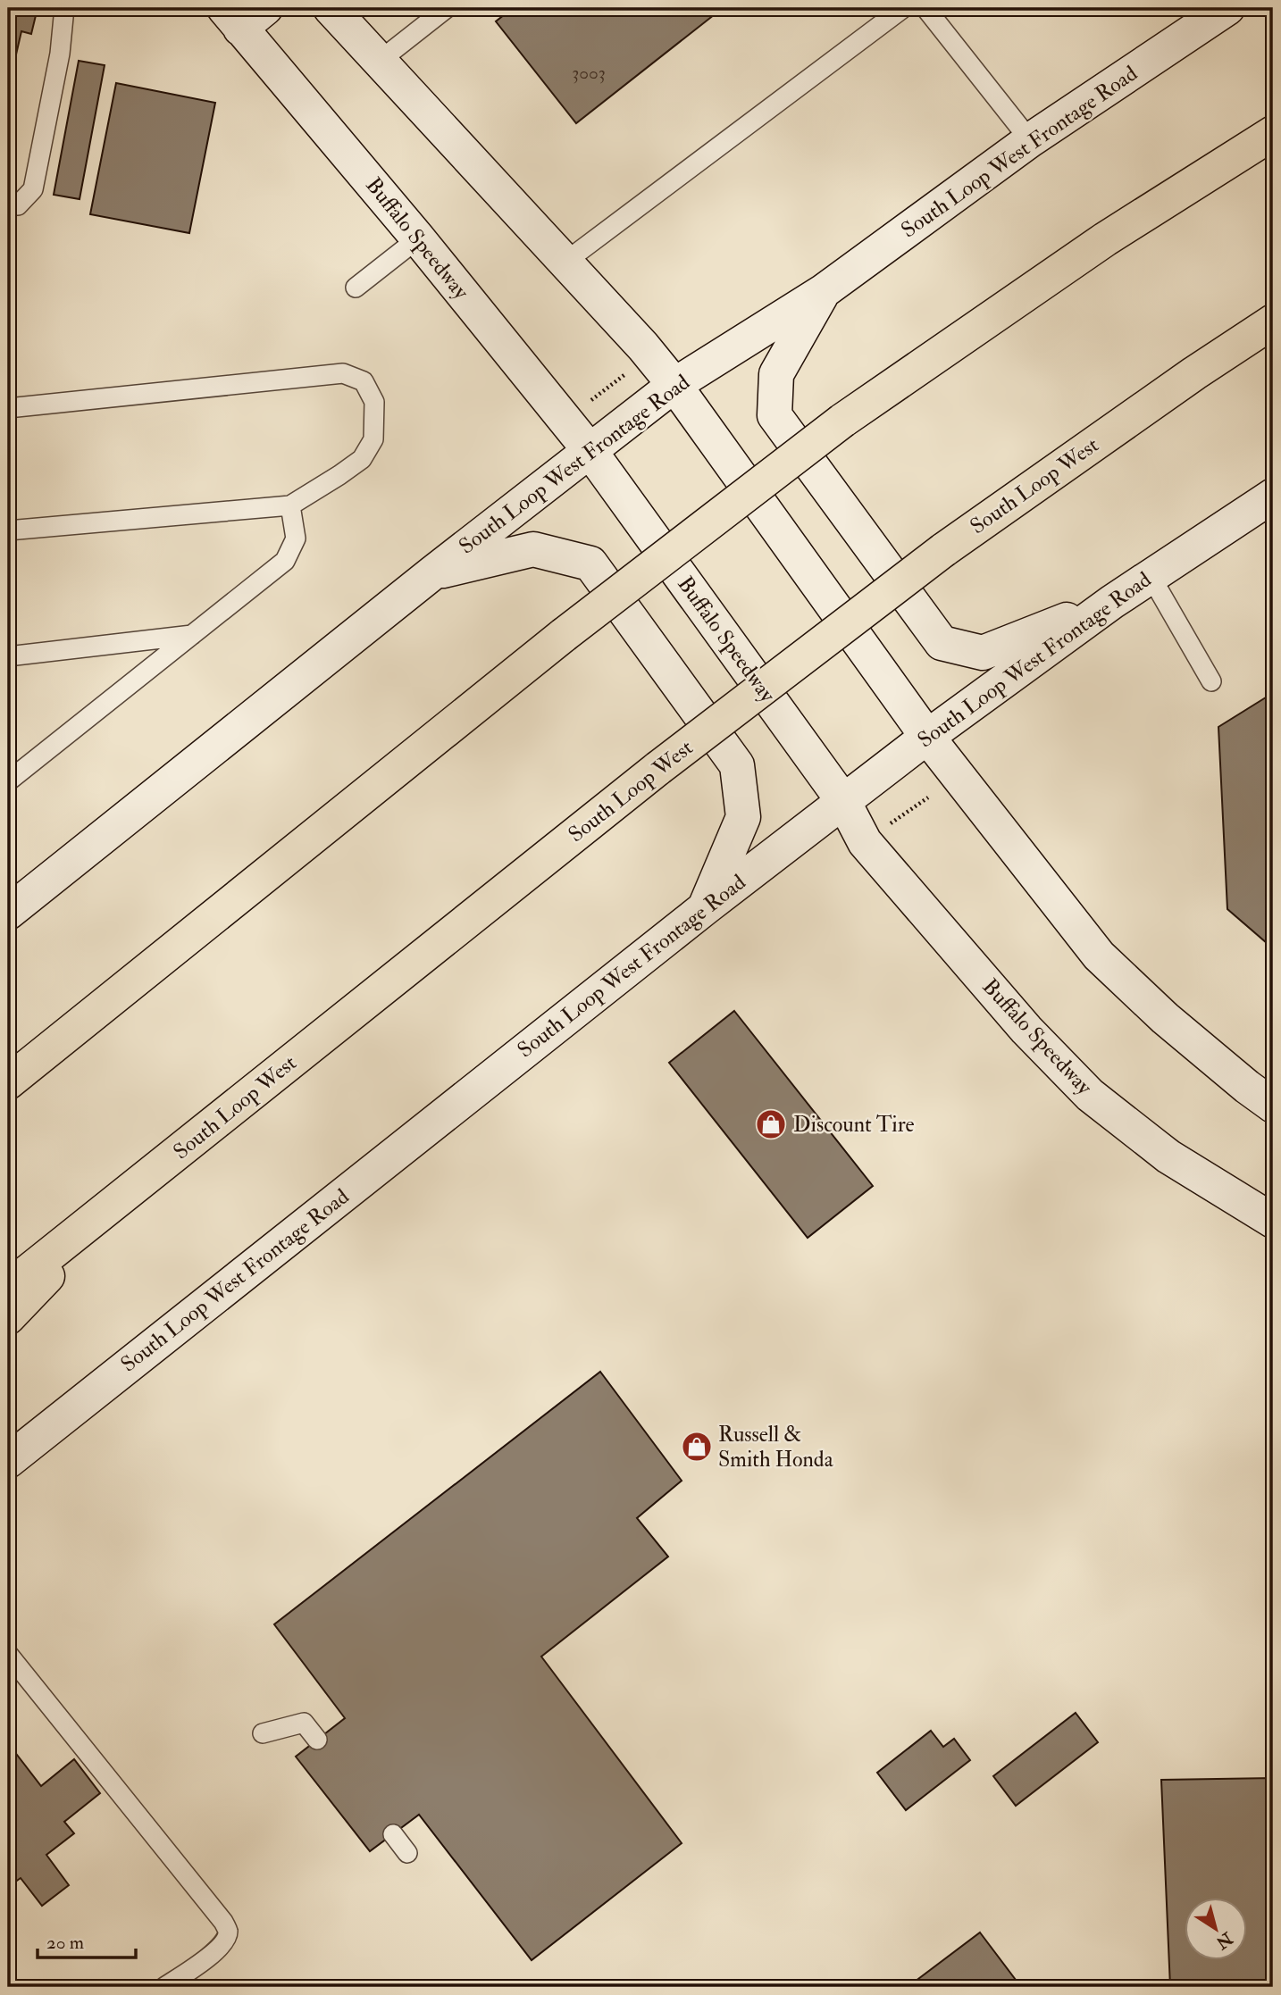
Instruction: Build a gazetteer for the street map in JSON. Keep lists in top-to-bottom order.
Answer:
{
  "streets": {
    "highway": ["South Loop West"],
    "main road": ["South Loop West Frontage Road", "Buffalo Speedway"]
  },
  "crossings": [
    ["South Loop West Frontage Road", "Buffalo Speedway"]
  ],
  "places": {
    "shop": ["Discount Tire", "Russell & Smith Honda"]
  },
  "house_numbers": ["3003"],
  "scale_bar": "20 m",
  "north": "bottom right"
}
